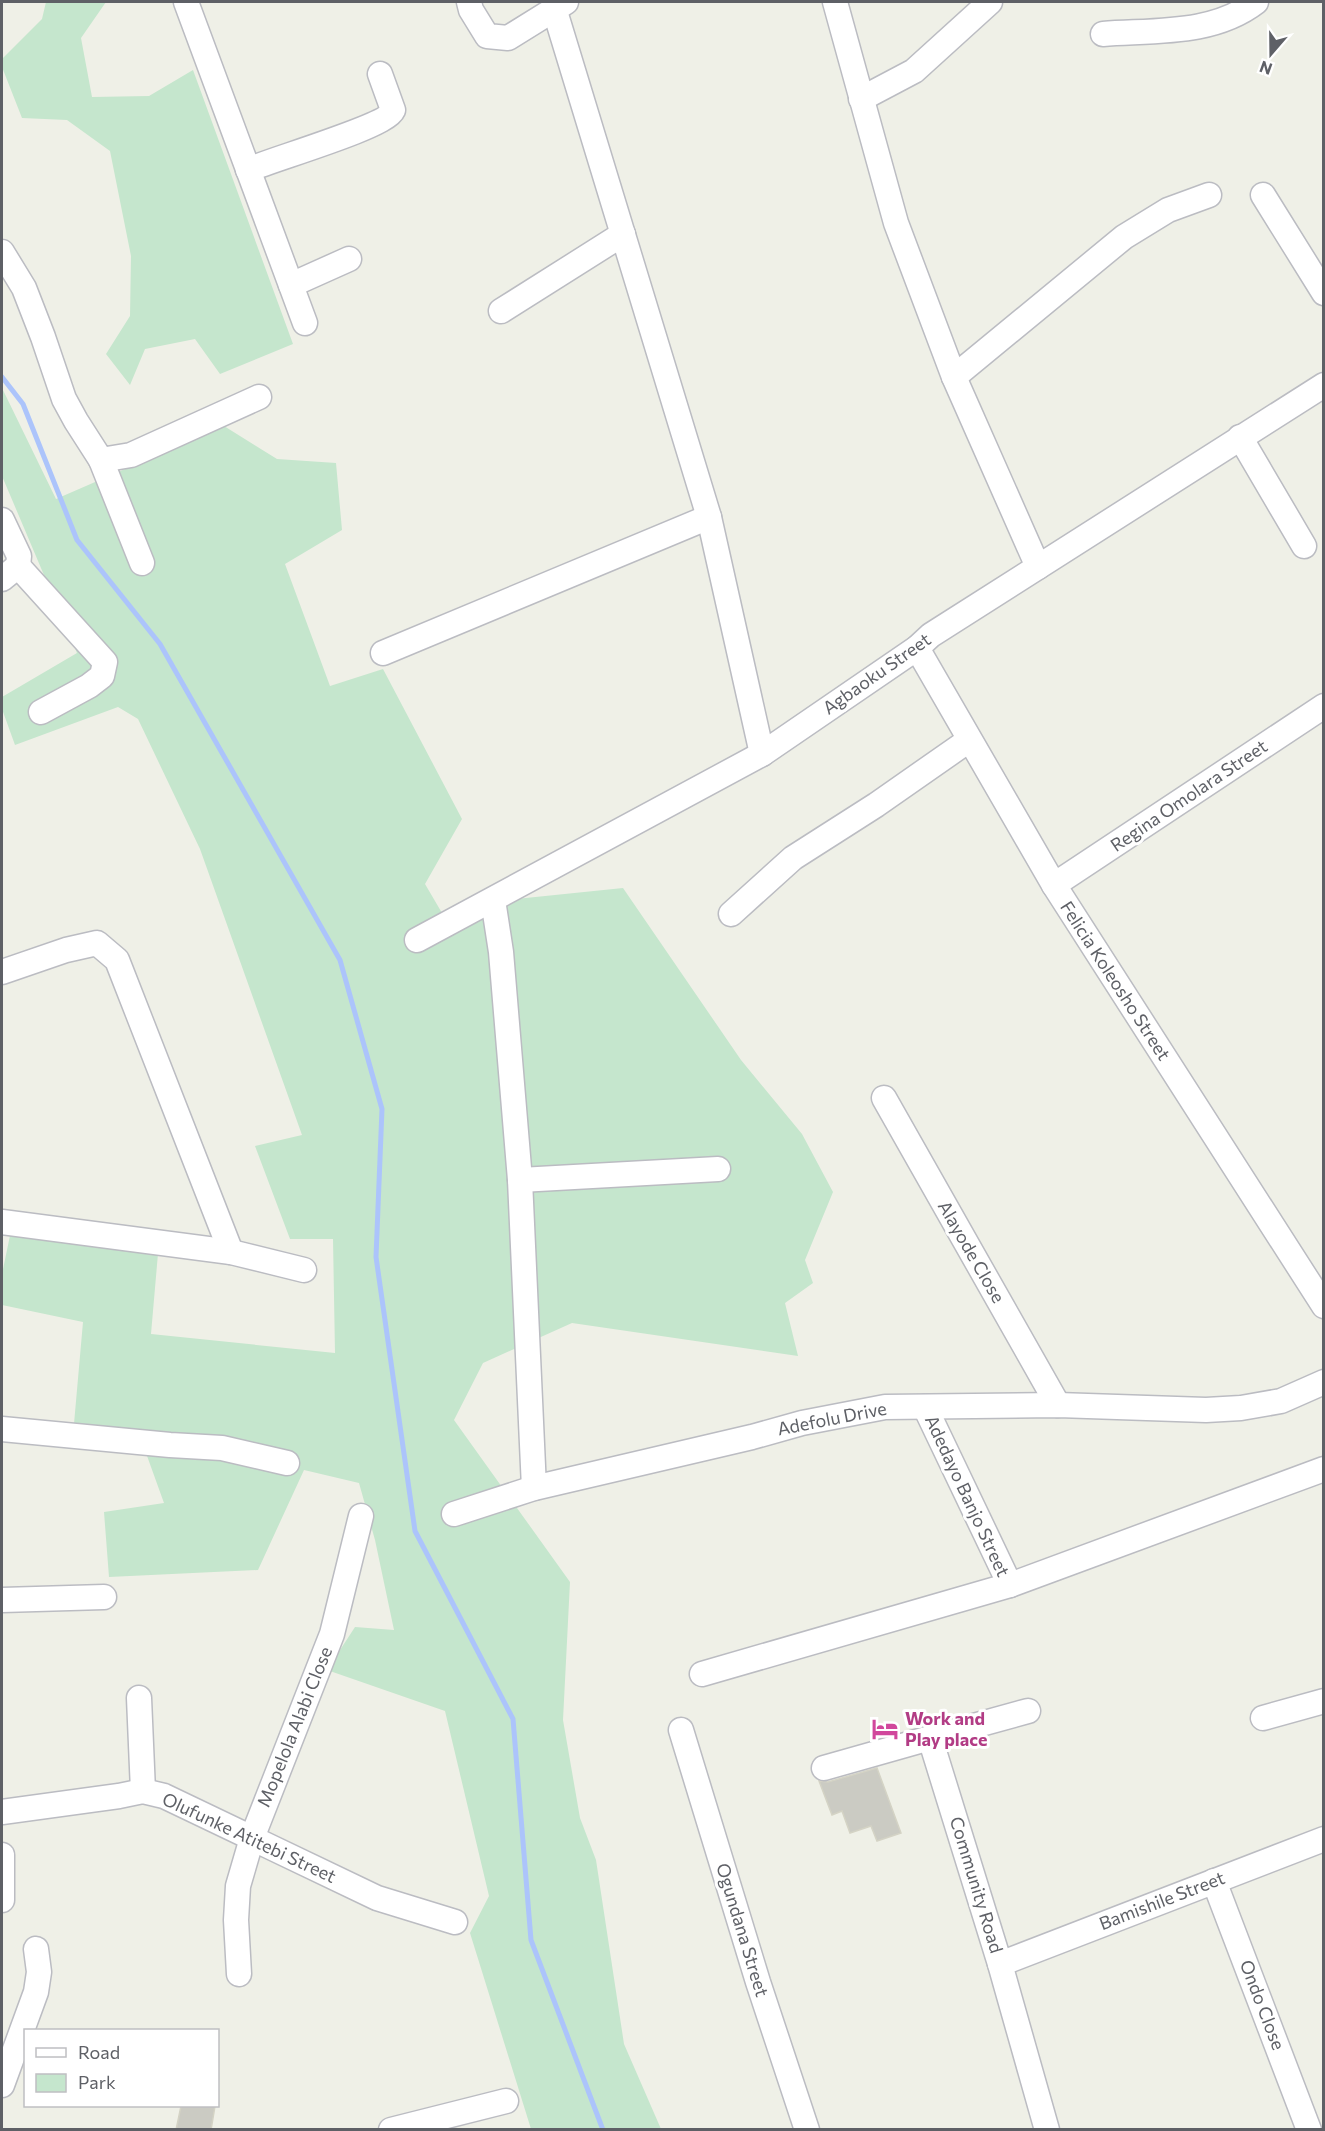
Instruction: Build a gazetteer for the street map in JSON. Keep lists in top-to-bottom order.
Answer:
{
  "streets": {
    "street": [
      "Agbaoku Street",
      "Regina Omolara Street",
      "Felicia Koleosho Street",
      "Alayode Close",
      "Adefolu Drive",
      "Adedayo Banjo Street",
      "Mopelola Alabi Close",
      "Olufunke Atitebi Street",
      "Community Road",
      "Bamishile Street",
      "Ogundana Street",
      "Ondo Close"
    ]
  },
  "crossings": [
    ["Agbaoku Street", "Felicia Koleosho Street"],
    ["Regina Omolara Street", "Felicia Koleosho Street"],
    ["Alayode Close", "Adefolu Drive"],
    ["Adefolu Drive", "Adedayo Banjo Street"],
    ["Mopelola Alabi Close", "Olufunke Atitebi Street"],
    ["Community Road", "Bamishile Street"],
    ["Bamishile Street", "Ondo Close"]
  ],
  "places": {
    "hotel": ["Work and Play place"]
  },
  "legend": ["Road", "Park"],
  "north": "bottom"
}
